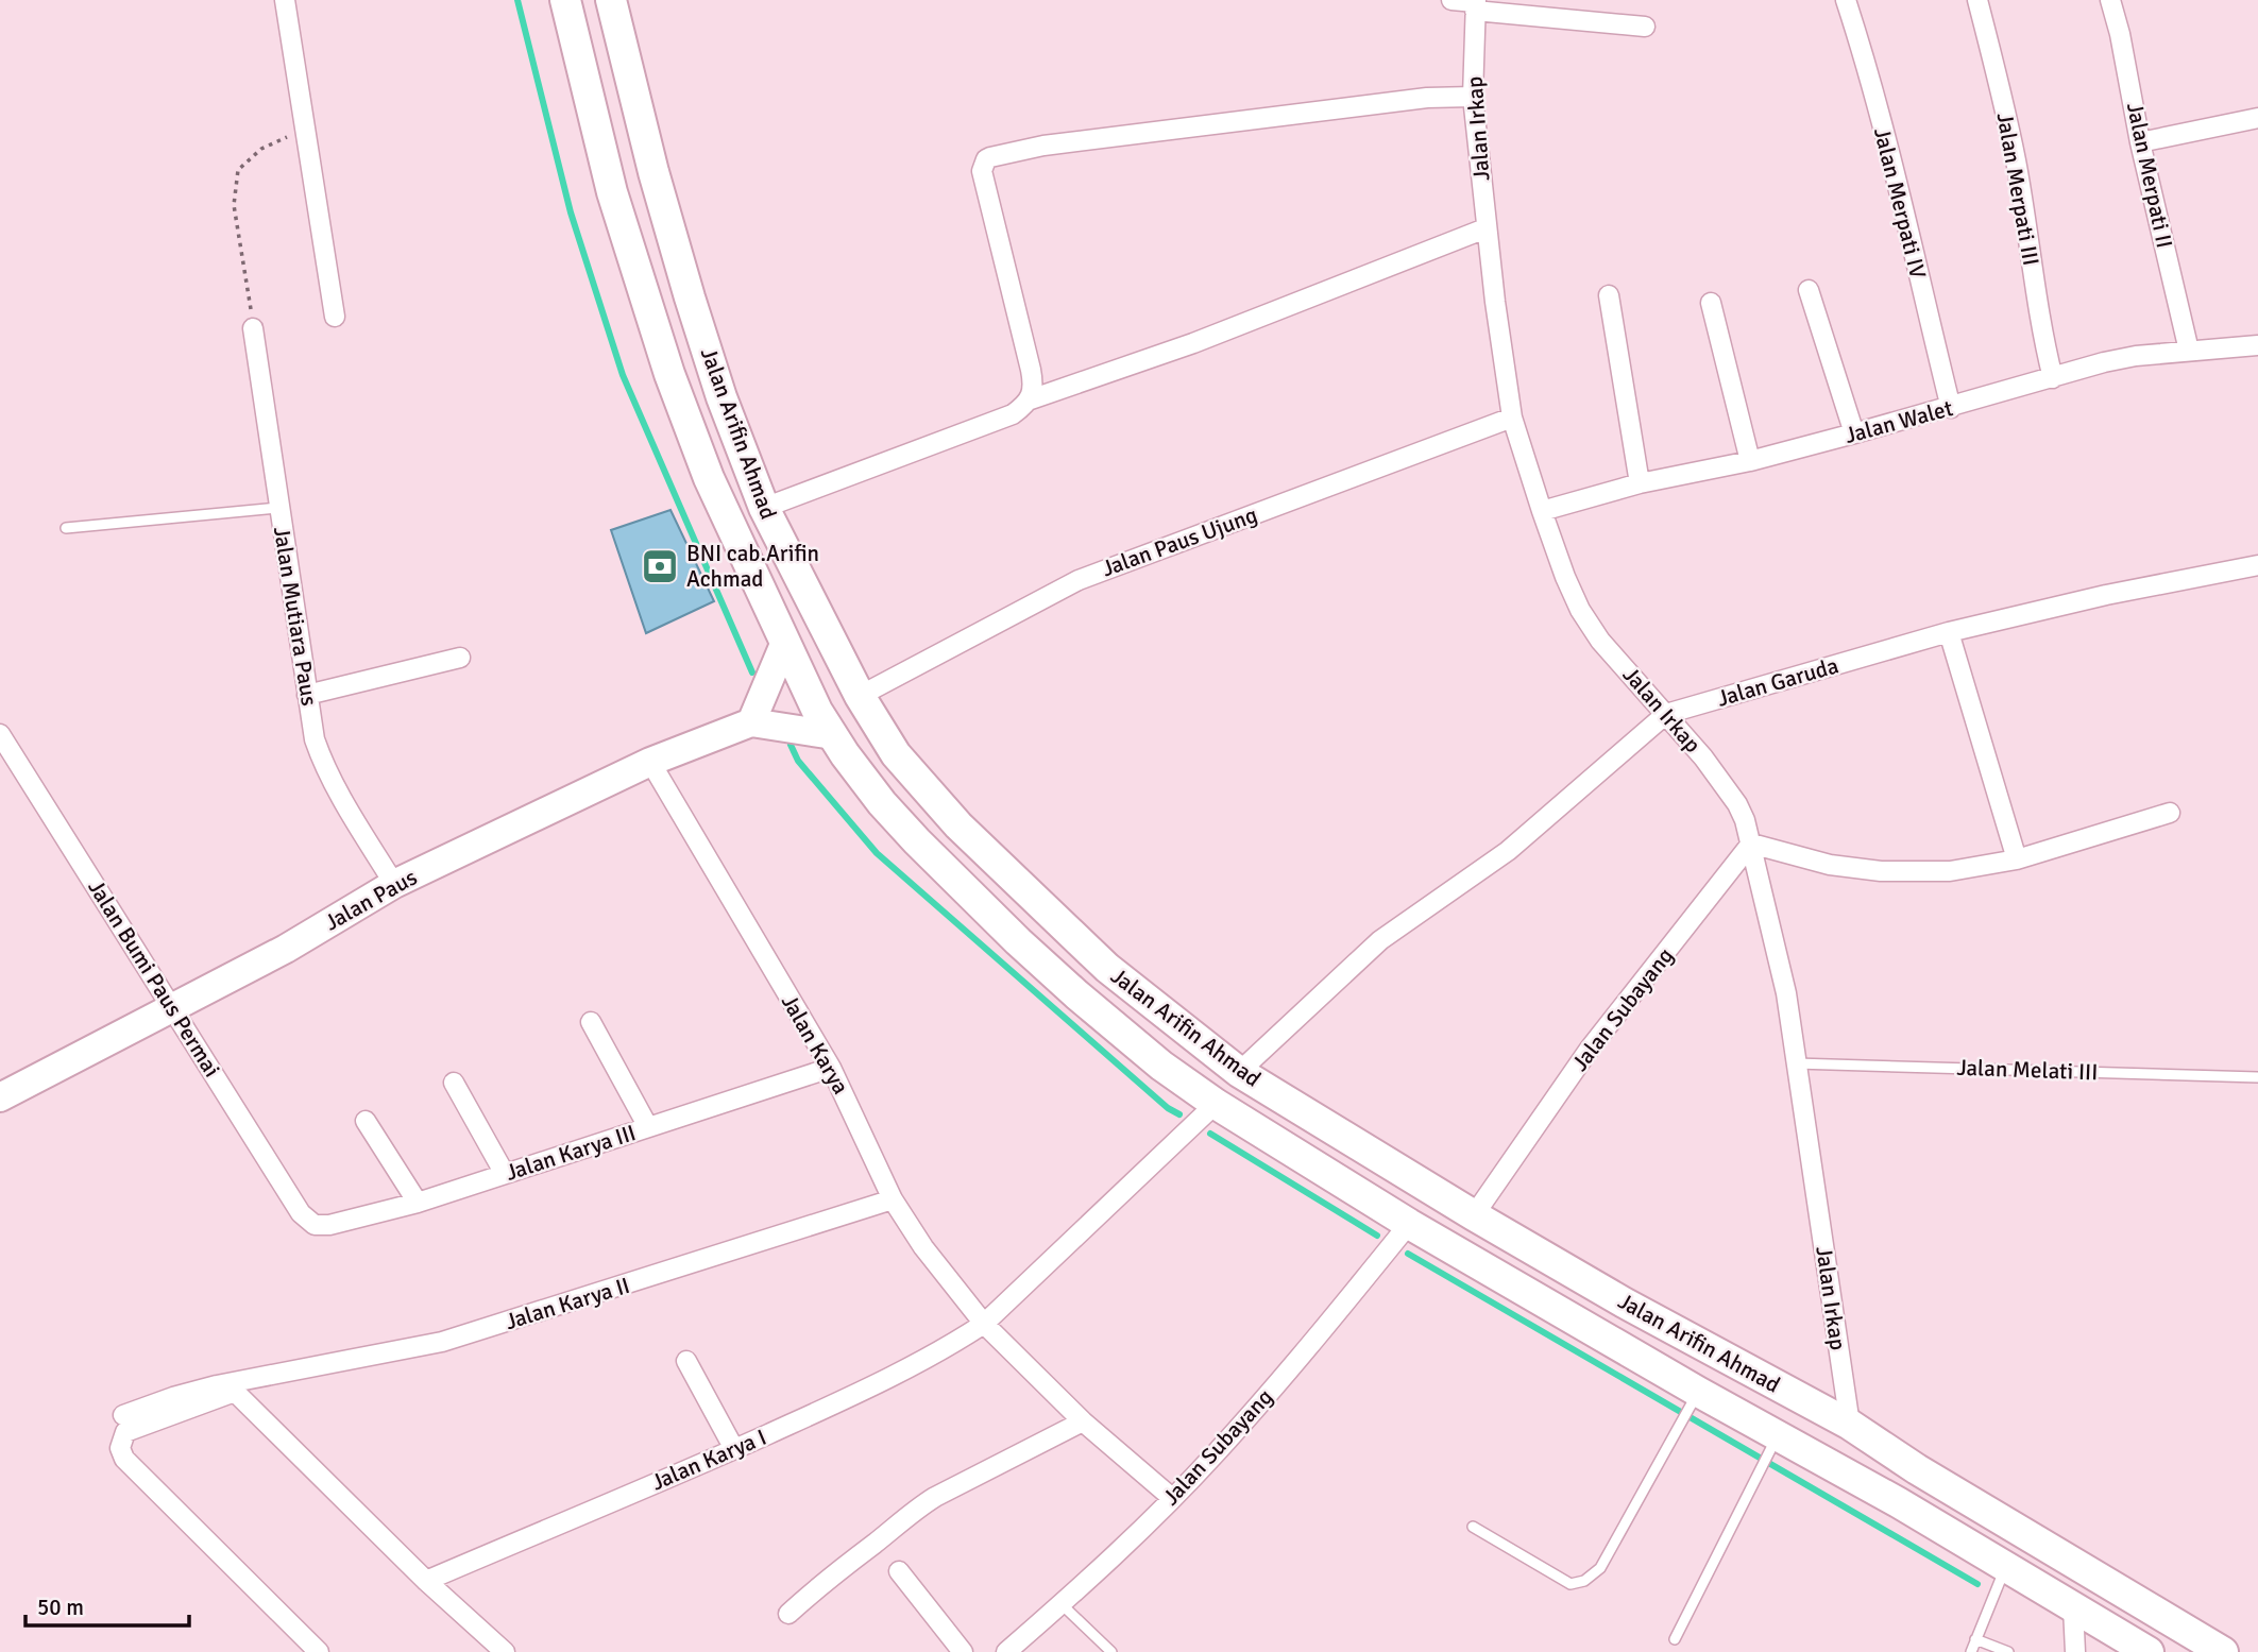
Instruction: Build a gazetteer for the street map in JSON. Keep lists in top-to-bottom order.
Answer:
{
  "streets": {
    "main road": ["Jalan Arifin Ahmad", "Jalan Paus"],
    "street": [
      "Jalan Irkap",
      "Jalan Merpati II",
      "Jalan Merpati III",
      "Jalan Merpati IV",
      "Jalan Walet",
      "Jalan Paus Ujung",
      "Jalan Mutiara Paus",
      "Jalan Garuda",
      "Jalan Bumi Paus Permai",
      "Jalan Subayang",
      "Jalan Karya",
      "Jalan Karya III",
      "Jalan Karya II",
      "Jalan Karya I"
    ],
    "lane": ["Jalan Melati III"]
  },
  "crossings": [
    ["Jalan Irkap", "Jalan Walet"],
    ["Jalan Irkap", "Jalan Arifin Ahmad"],
    ["Jalan Irkap", "Jalan Paus Ujung"],
    ["Jalan Irkap", "Jalan Garuda"],
    ["Jalan Irkap", "Jalan Subayang"],
    ["Jalan Irkap", "Jalan Melati III"],
    ["Jalan Merpati II", "Jalan Walet"],
    ["Jalan Merpati III", "Jalan Walet"],
    ["Jalan Merpati IV", "Jalan Walet"],
    ["Jalan Arifin Ahmad", "Jalan Paus Ujung"],
    ["Jalan Arifin Ahmad", "Jalan Garuda"],
    ["Jalan Arifin Ahmad", "Jalan Subayang"],
    ["Jalan Mutiara Paus", "Jalan Paus"],
    ["Jalan Paus", "Jalan Bumi Paus Permai"],
    ["Jalan Paus", "Jalan Karya"],
    ["Jalan Bumi Paus Permai", "Jalan Karya III"],
    ["Jalan Subayang", "Jalan Karya"],
    ["Jalan Karya", "Jalan Karya III"],
    ["Jalan Karya", "Jalan Karya II"],
    ["Jalan Karya", "Jalan Karya I"]
  ],
  "places": {
    "bank": ["BNI cab.Arifin Achmad"]
  },
  "scale_bar": "50 m"
}
